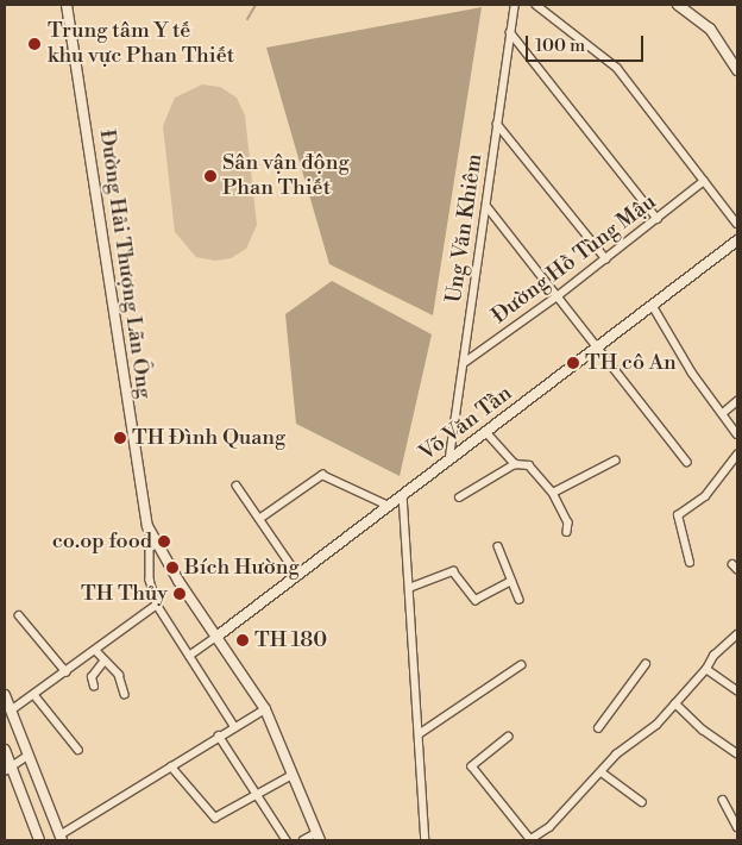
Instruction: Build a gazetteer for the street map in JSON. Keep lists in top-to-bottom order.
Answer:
{
  "streets": {
    "street": [
      "Ung Văn Khiêm",
      "Đường Hồ Tùng Mậu",
      "Đường Hải Thượng Lãn Ông",
      "Võ Văn Tần"
    ]
  },
  "crossings": [
    ["Ung Văn Khiêm", "Đường Hồ Tùng Mậu"],
    ["Ung Văn Khiêm", "Võ Văn Tần"],
    ["Đường Hải Thượng Lãn Ông", "Võ Văn Tần"]
  ],
  "places": [
    "Trung tâm Y tế khu vực Phan Thiết",
    "Sân vận động Phan Thiết",
    "TH cô An",
    "TH Đình Quang",
    "co.op food",
    "Bích Hường",
    "TH Thủy",
    "TH 180"
  ],
  "scale_bar": "100 m"
}
